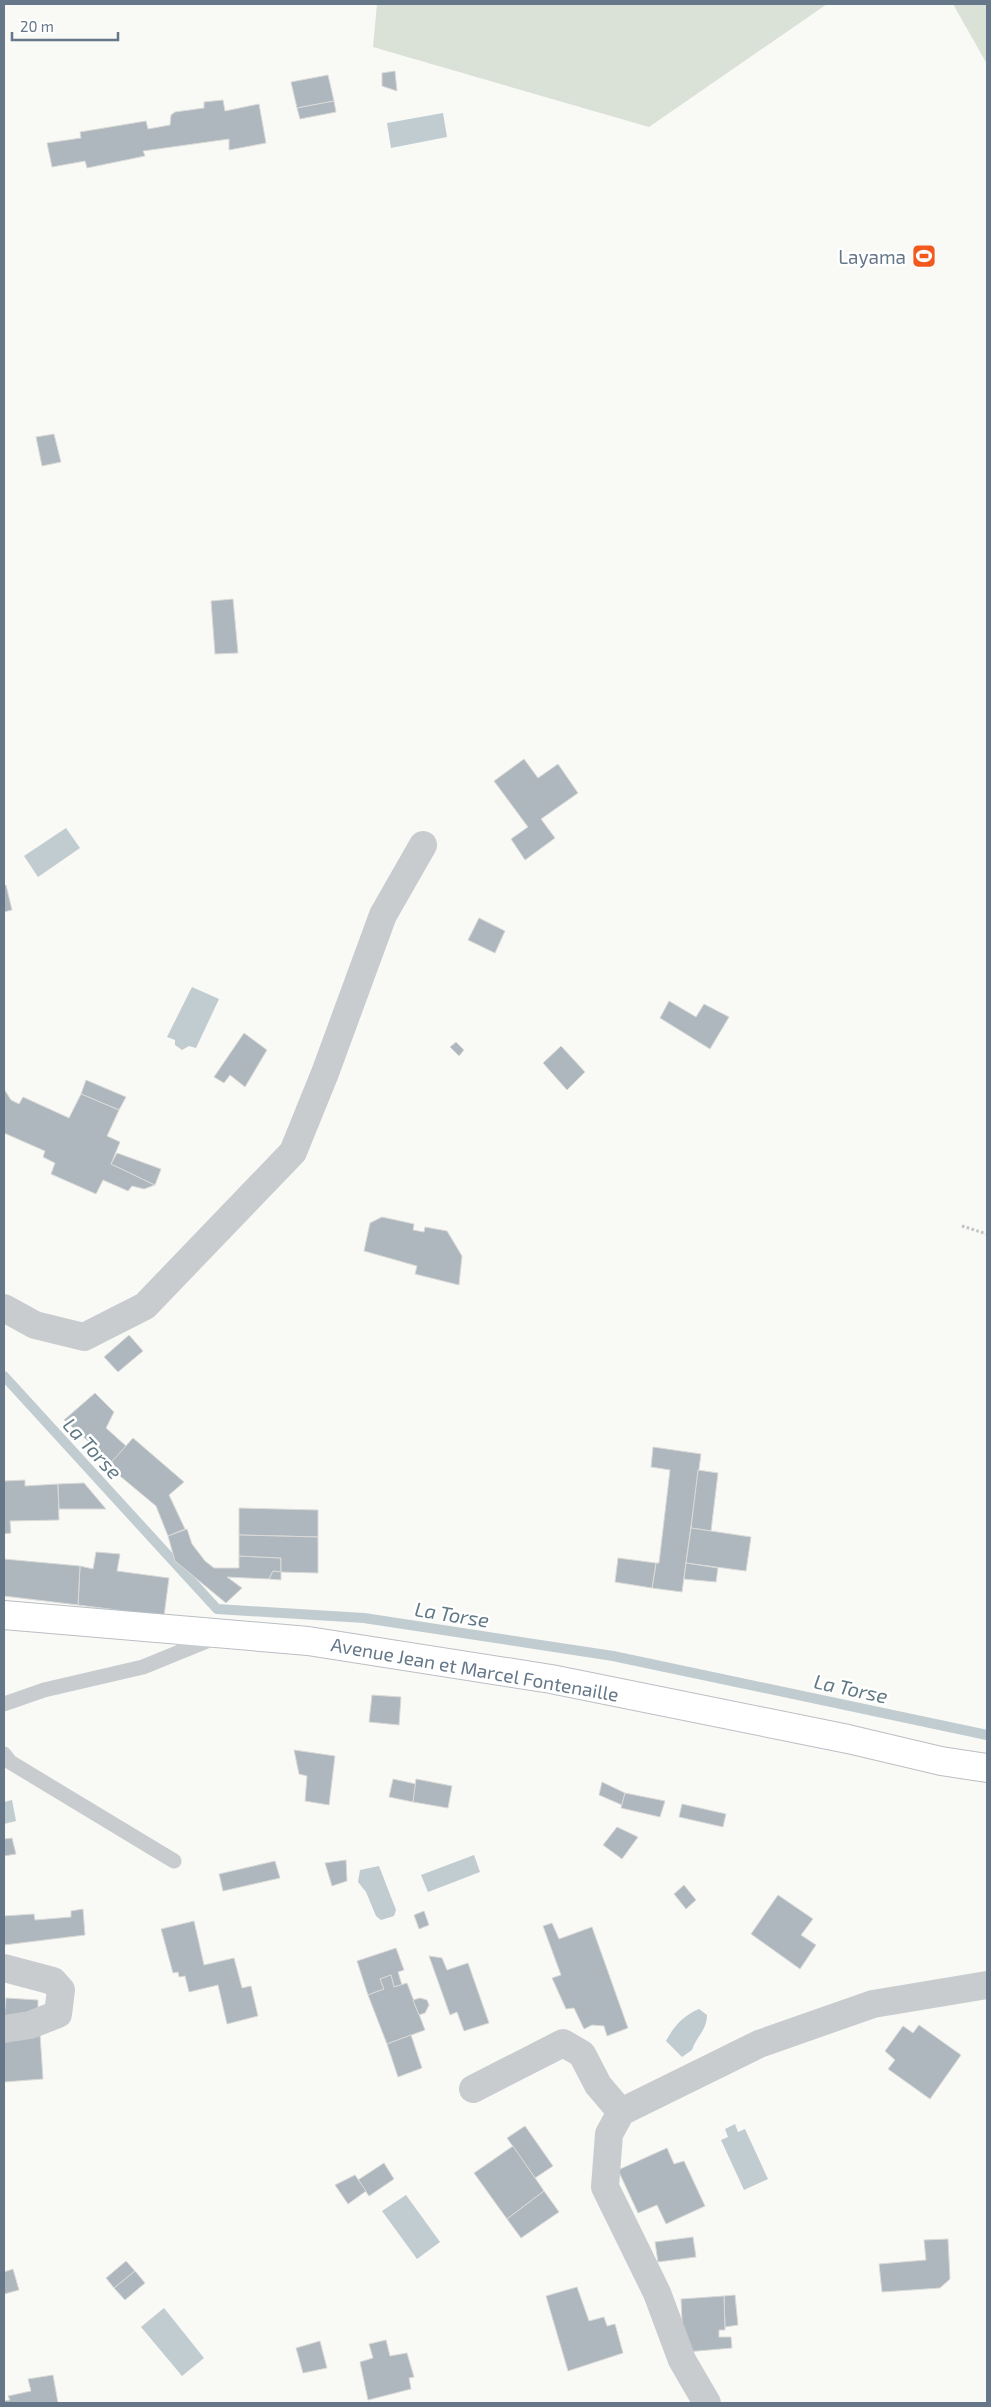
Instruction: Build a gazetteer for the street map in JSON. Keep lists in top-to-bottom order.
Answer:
{
  "streets": {
    "main road": ["Avenue Jean et Marcel Fontenaille"]
  },
  "water": ["La Torse"],
  "places": {
    "sports": ["Layama"]
  },
  "scale_bar": "20 m"
}
